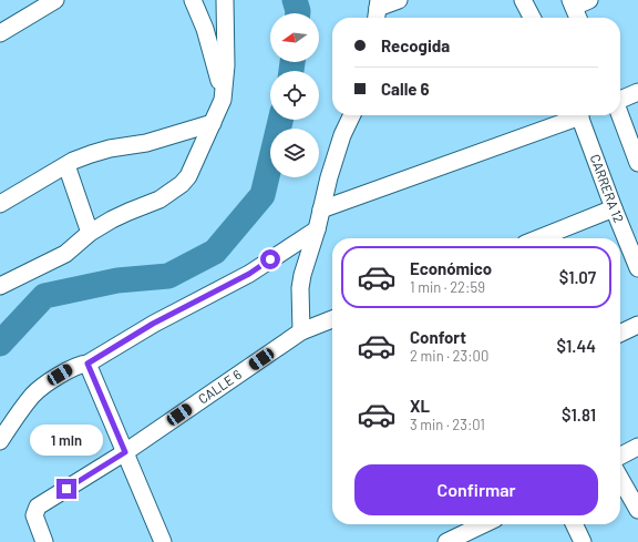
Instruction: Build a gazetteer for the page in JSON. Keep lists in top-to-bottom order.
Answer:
{
  "streets": {
    "street": ["CARRERA 12", "CALLE 6"]
  },
  "north": "left",
  "page": {
    "banner": ["Recogida", "Calle 6"],
    "list": [
      {
        "name": "Económico",
        "note": "1 min · 22:59",
        "value": "$1.07"
      },
      {
        "name": "Confort",
        "note": "2 min · 23:00",
        "value": "$1.44"
      },
      {
        "name": "XL",
        "note": "3 min · 23:01",
        "value": "$1.81"
      }
    ],
    "bubble": "1 min",
    "buttons": "Confirmar"
  }
}
